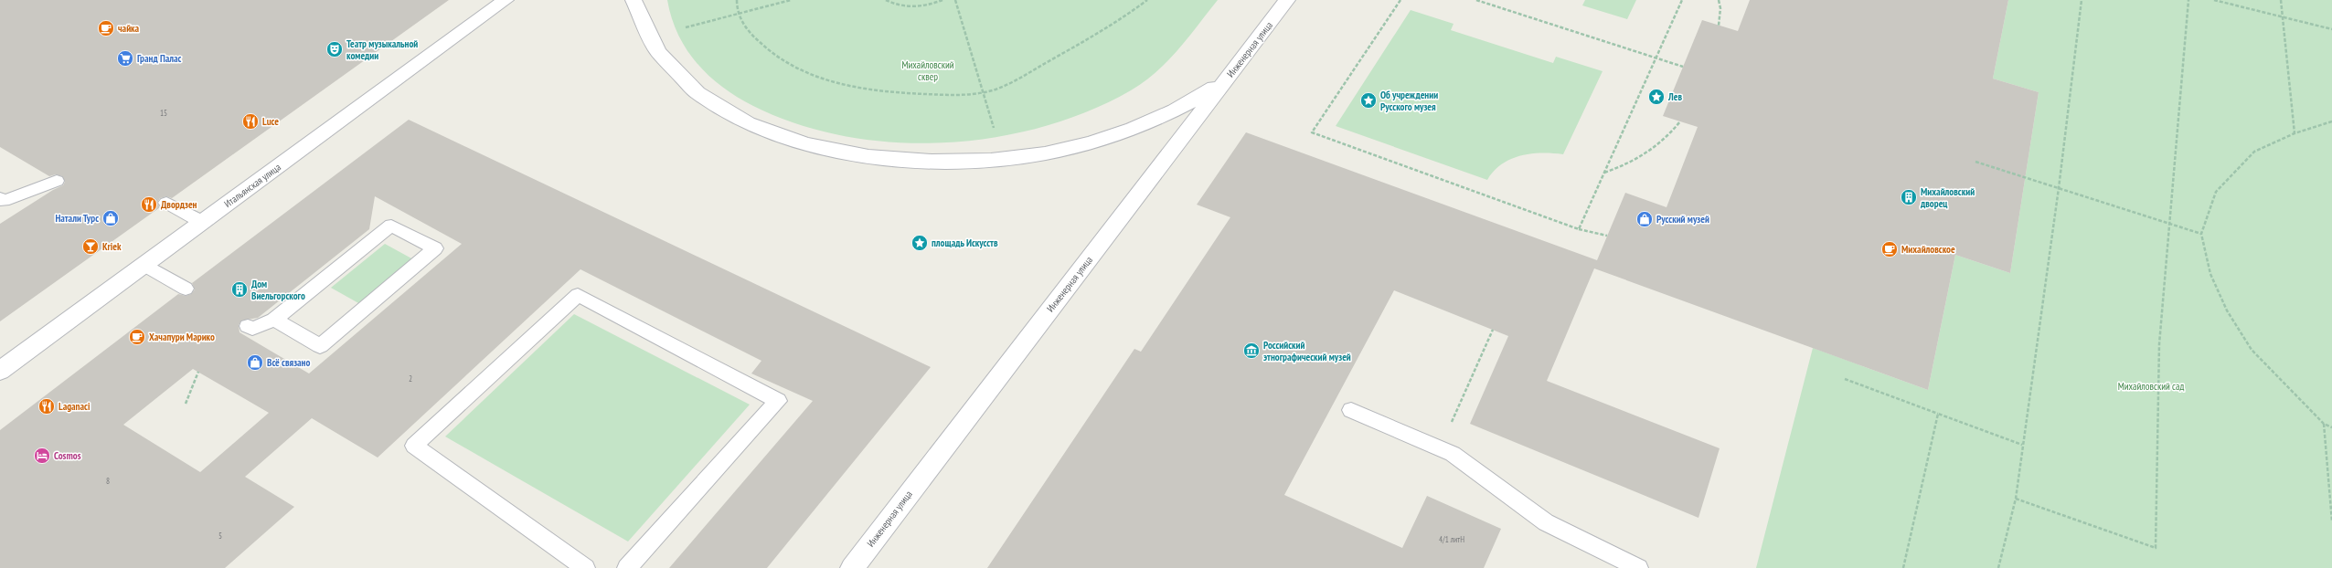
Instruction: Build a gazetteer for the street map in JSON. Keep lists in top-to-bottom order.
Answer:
{
  "streets": {
    "street": ["Инженерная улица", "Итальянская улица"]
  },
  "parks": ["Михайловский сквер", "Михайловский сад"],
  "places": {
    "cafe": ["чайка", "Михайловское", "Хачапури Марико"],
    "theatre": ["Театр музыкальной комедии"],
    "supermarket": ["Гранд Палас"],
    "place": ["Лев", "Об учреждении Русского музея", "площадь Искусств"],
    "restaurant": ["Luce", "Двордзен", "Laganaci"],
    "building": ["Михайловский дворец", "Дом Виельгорского"],
    "shop": ["Натали Турс", "Русский музей", "Всё связано"],
    "bar": ["Kriek"],
    "museum": ["Российский этнографический музей"],
    "hotel": ["Cosmos"]
  },
  "house_numbers": [
    "15",
    "2",
    "8",
    "5",
    "4/1 литН"
  ]
}
